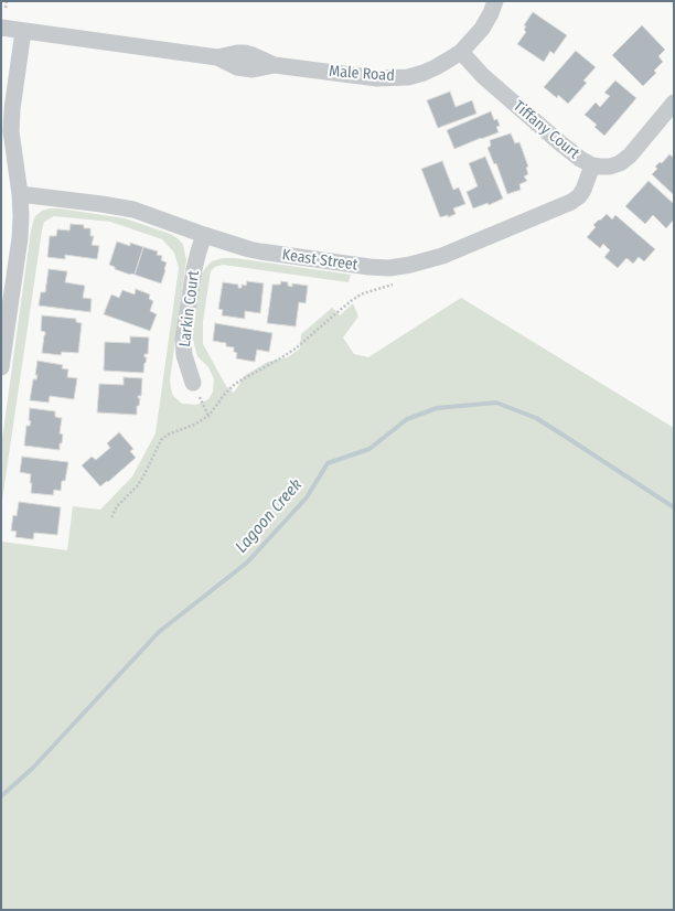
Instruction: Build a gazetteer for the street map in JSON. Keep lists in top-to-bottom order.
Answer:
{
  "streets": {
    "street": [
      "Male Road",
      "Tiffany Court",
      "Keast Street",
      "Larkin Court"
    ]
  },
  "crossings": [
    ["Male Road", "Tiffany Court"],
    ["Tiffany Court", "Keast Street"],
    ["Keast Street", "Larkin Court"]
  ],
  "water": ["Lagoon Creek"]
}
